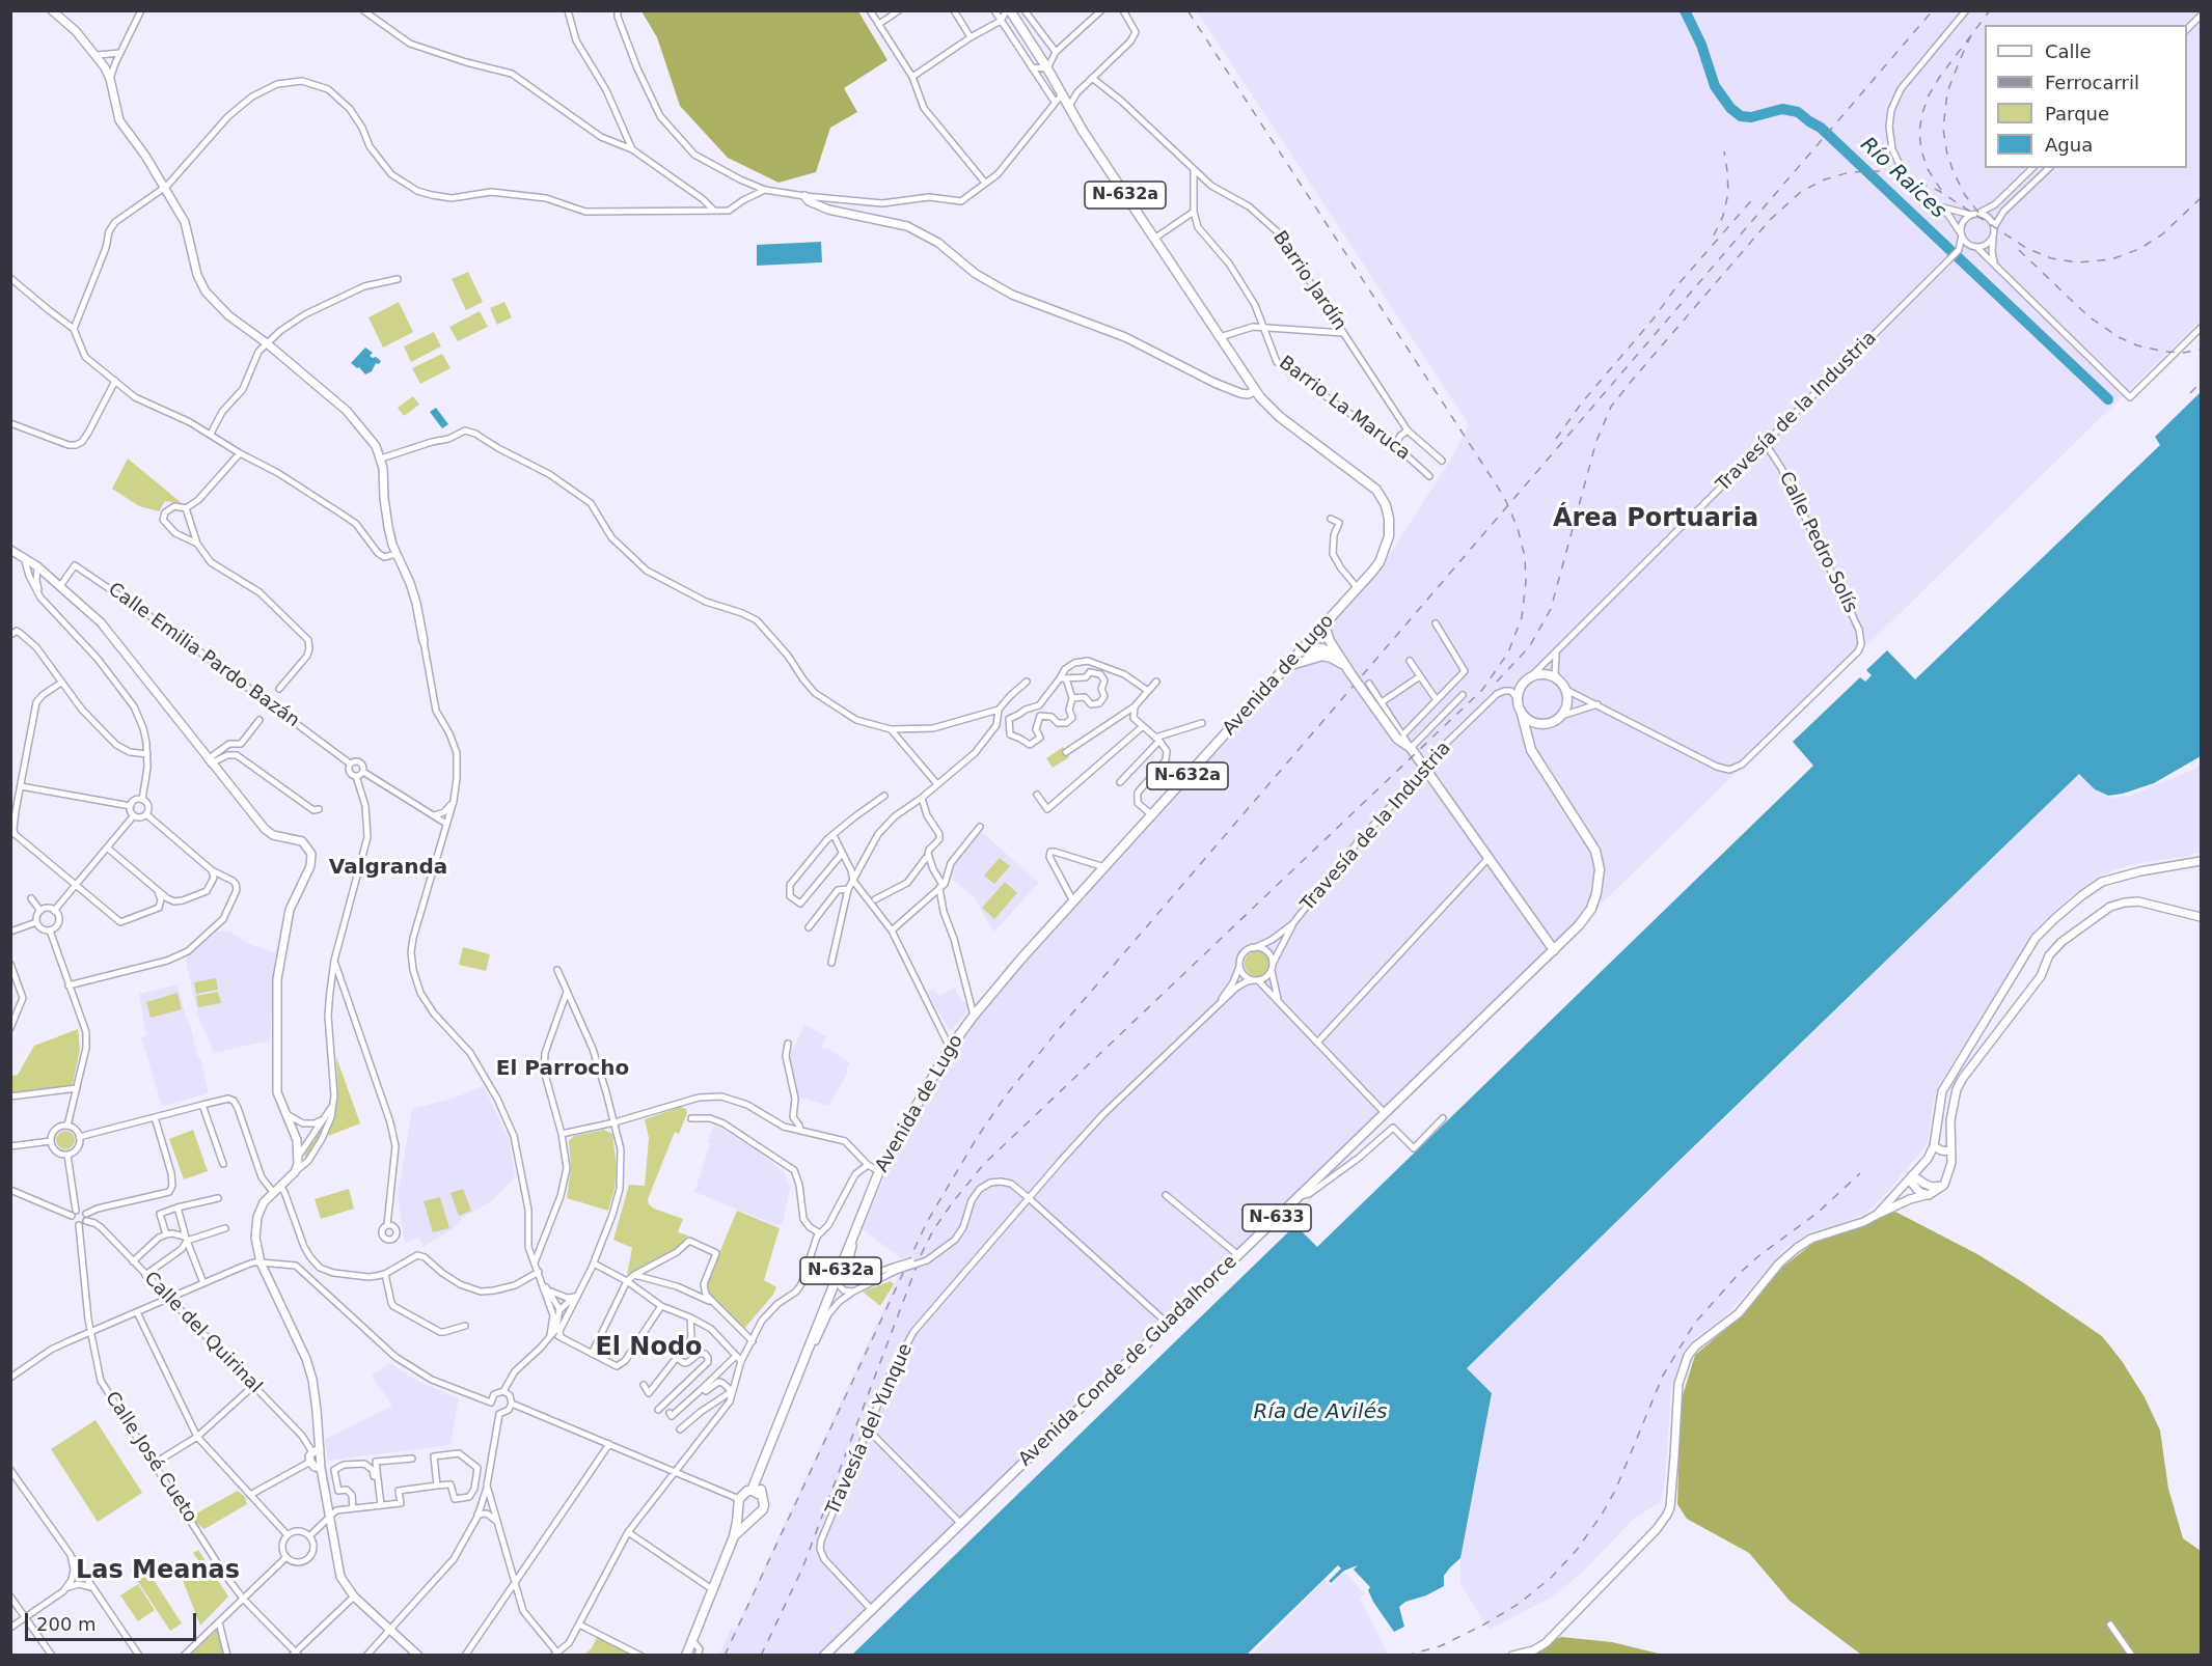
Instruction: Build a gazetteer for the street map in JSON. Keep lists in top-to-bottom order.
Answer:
{
  "streets": {
    "main road": [
      "N-632a",
      "Travesía de la Industria",
      "Avenida de Lugo",
      "N-633",
      "Avenida Conde de Guadalhorce"
    ],
    "street": [
      "Barrio Jardín",
      "Barrio La Maruca",
      "Calle Pedro Solís",
      "Calle Emilia Pardo Bazán",
      "Calle del Quirinal",
      "Travesía del Yunque",
      "Calle José Cueto"
    ]
  },
  "crossings": [
    ["N-632a", "Avenida de Lugo"],
    ["Barrio Jardín", "Barrio La Maruca"],
    ["Travesía de la Industria", "Calle Pedro Solís"],
    ["Travesía de la Industria", "Avenida Conde de Guadalhorce"],
    ["Travesía de la Industria", "Travesía del Yunque"],
    ["Avenida Conde de Guadalhorce", "Travesía del Yunque"]
  ],
  "districts": [
    "Área Portuaria",
    "Valgranda",
    "El Parrocho",
    "El Nodo",
    "Las Meanas"
  ],
  "water": ["Río Raices", "Ría de Avilés"],
  "legend": [
    "Calle",
    "Ferrocarril",
    "Parque",
    "Agua"
  ],
  "scale_bar": "200 m"
}
